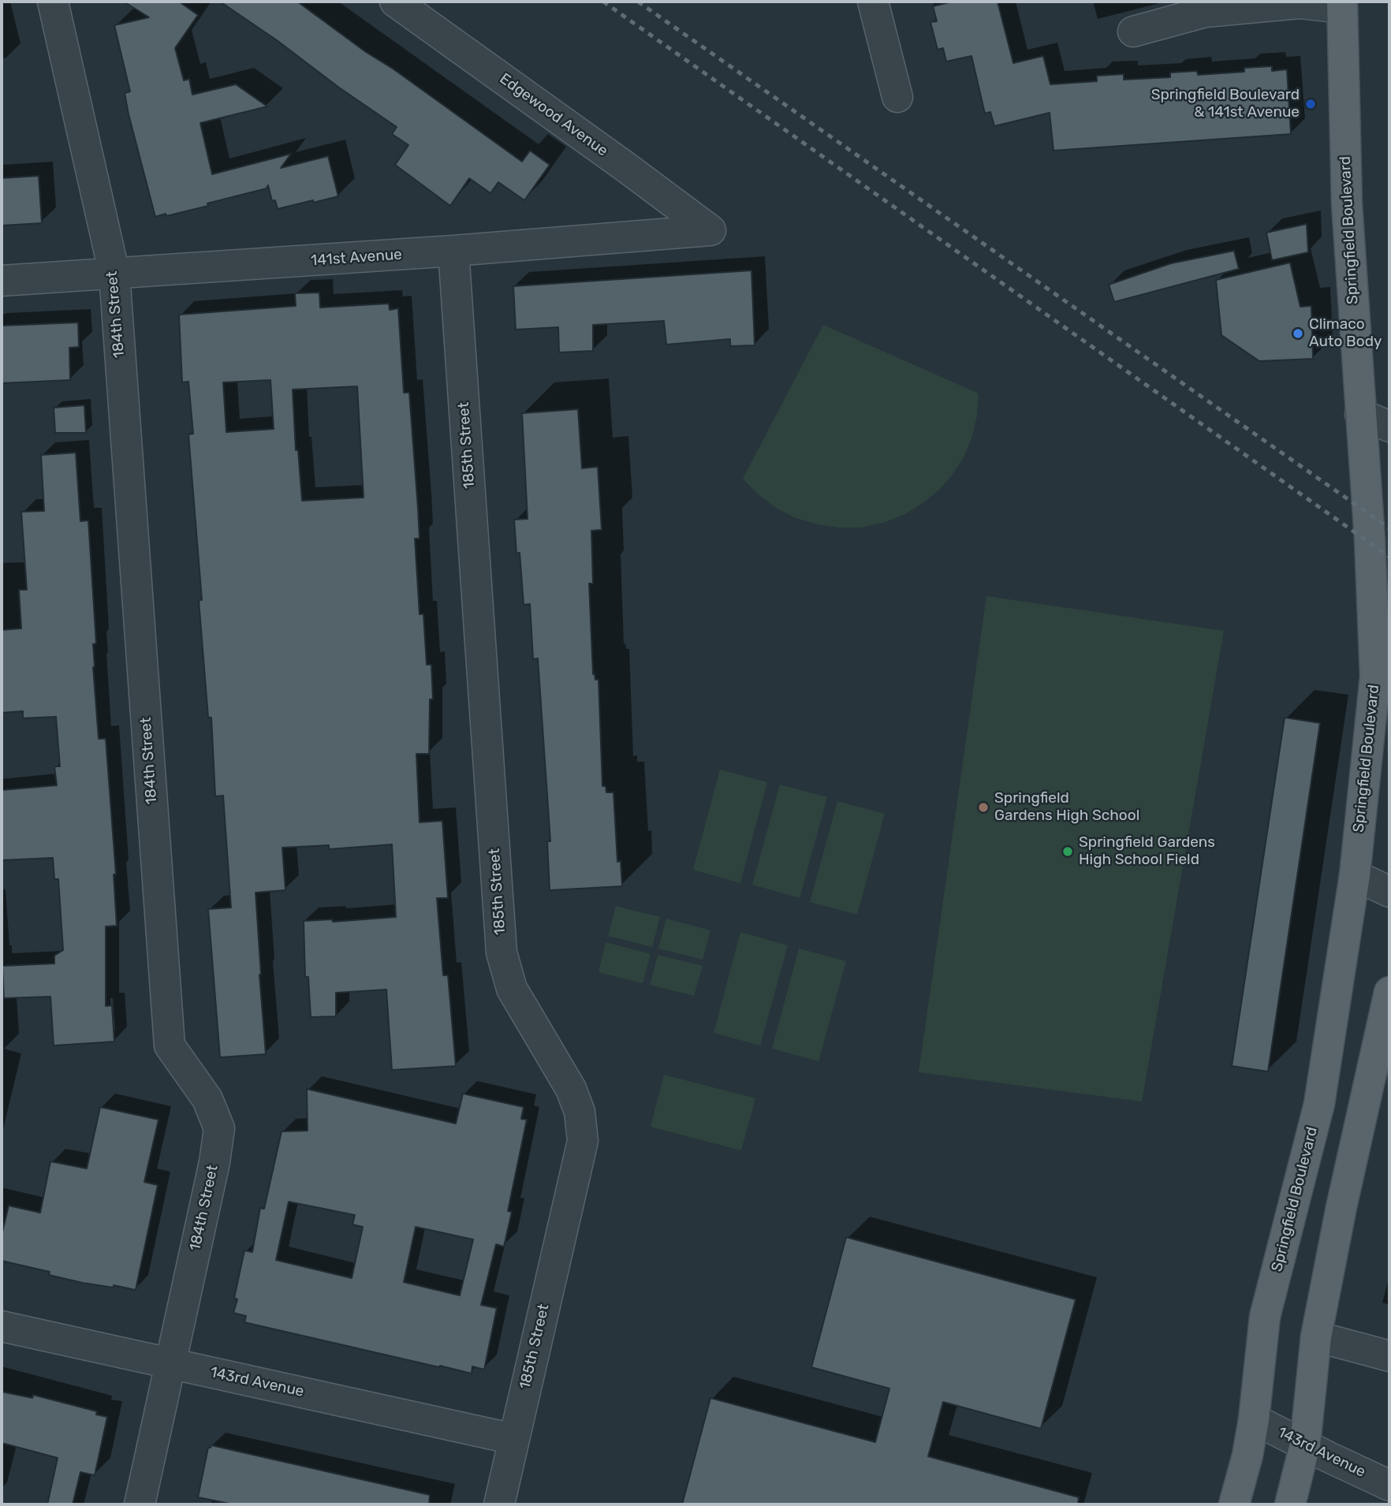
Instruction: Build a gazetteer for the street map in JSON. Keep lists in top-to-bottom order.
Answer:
{
  "streets": {
    "main road": ["Springfield Boulevard"],
    "street": [
      "Edgewood Avenue",
      "141st Avenue",
      "184th Street",
      "185th Street",
      "143rd Avenue"
    ]
  },
  "crossings": [
    ["Edgewood Avenue", "141st Avenue"],
    ["Springfield Boulevard", "143rd Avenue"],
    ["141st Avenue", "184th Street"],
    ["141st Avenue", "185th Street"],
    ["184th Street", "143rd Avenue"],
    ["185th Street", "143rd Avenue"]
  ],
  "places": [
    "Springfield Boulevard & 141st Avenue",
    "Climaco Auto Body",
    "Springfield Gardens High School",
    "Springfield Gardens High School Field"
  ]
}
